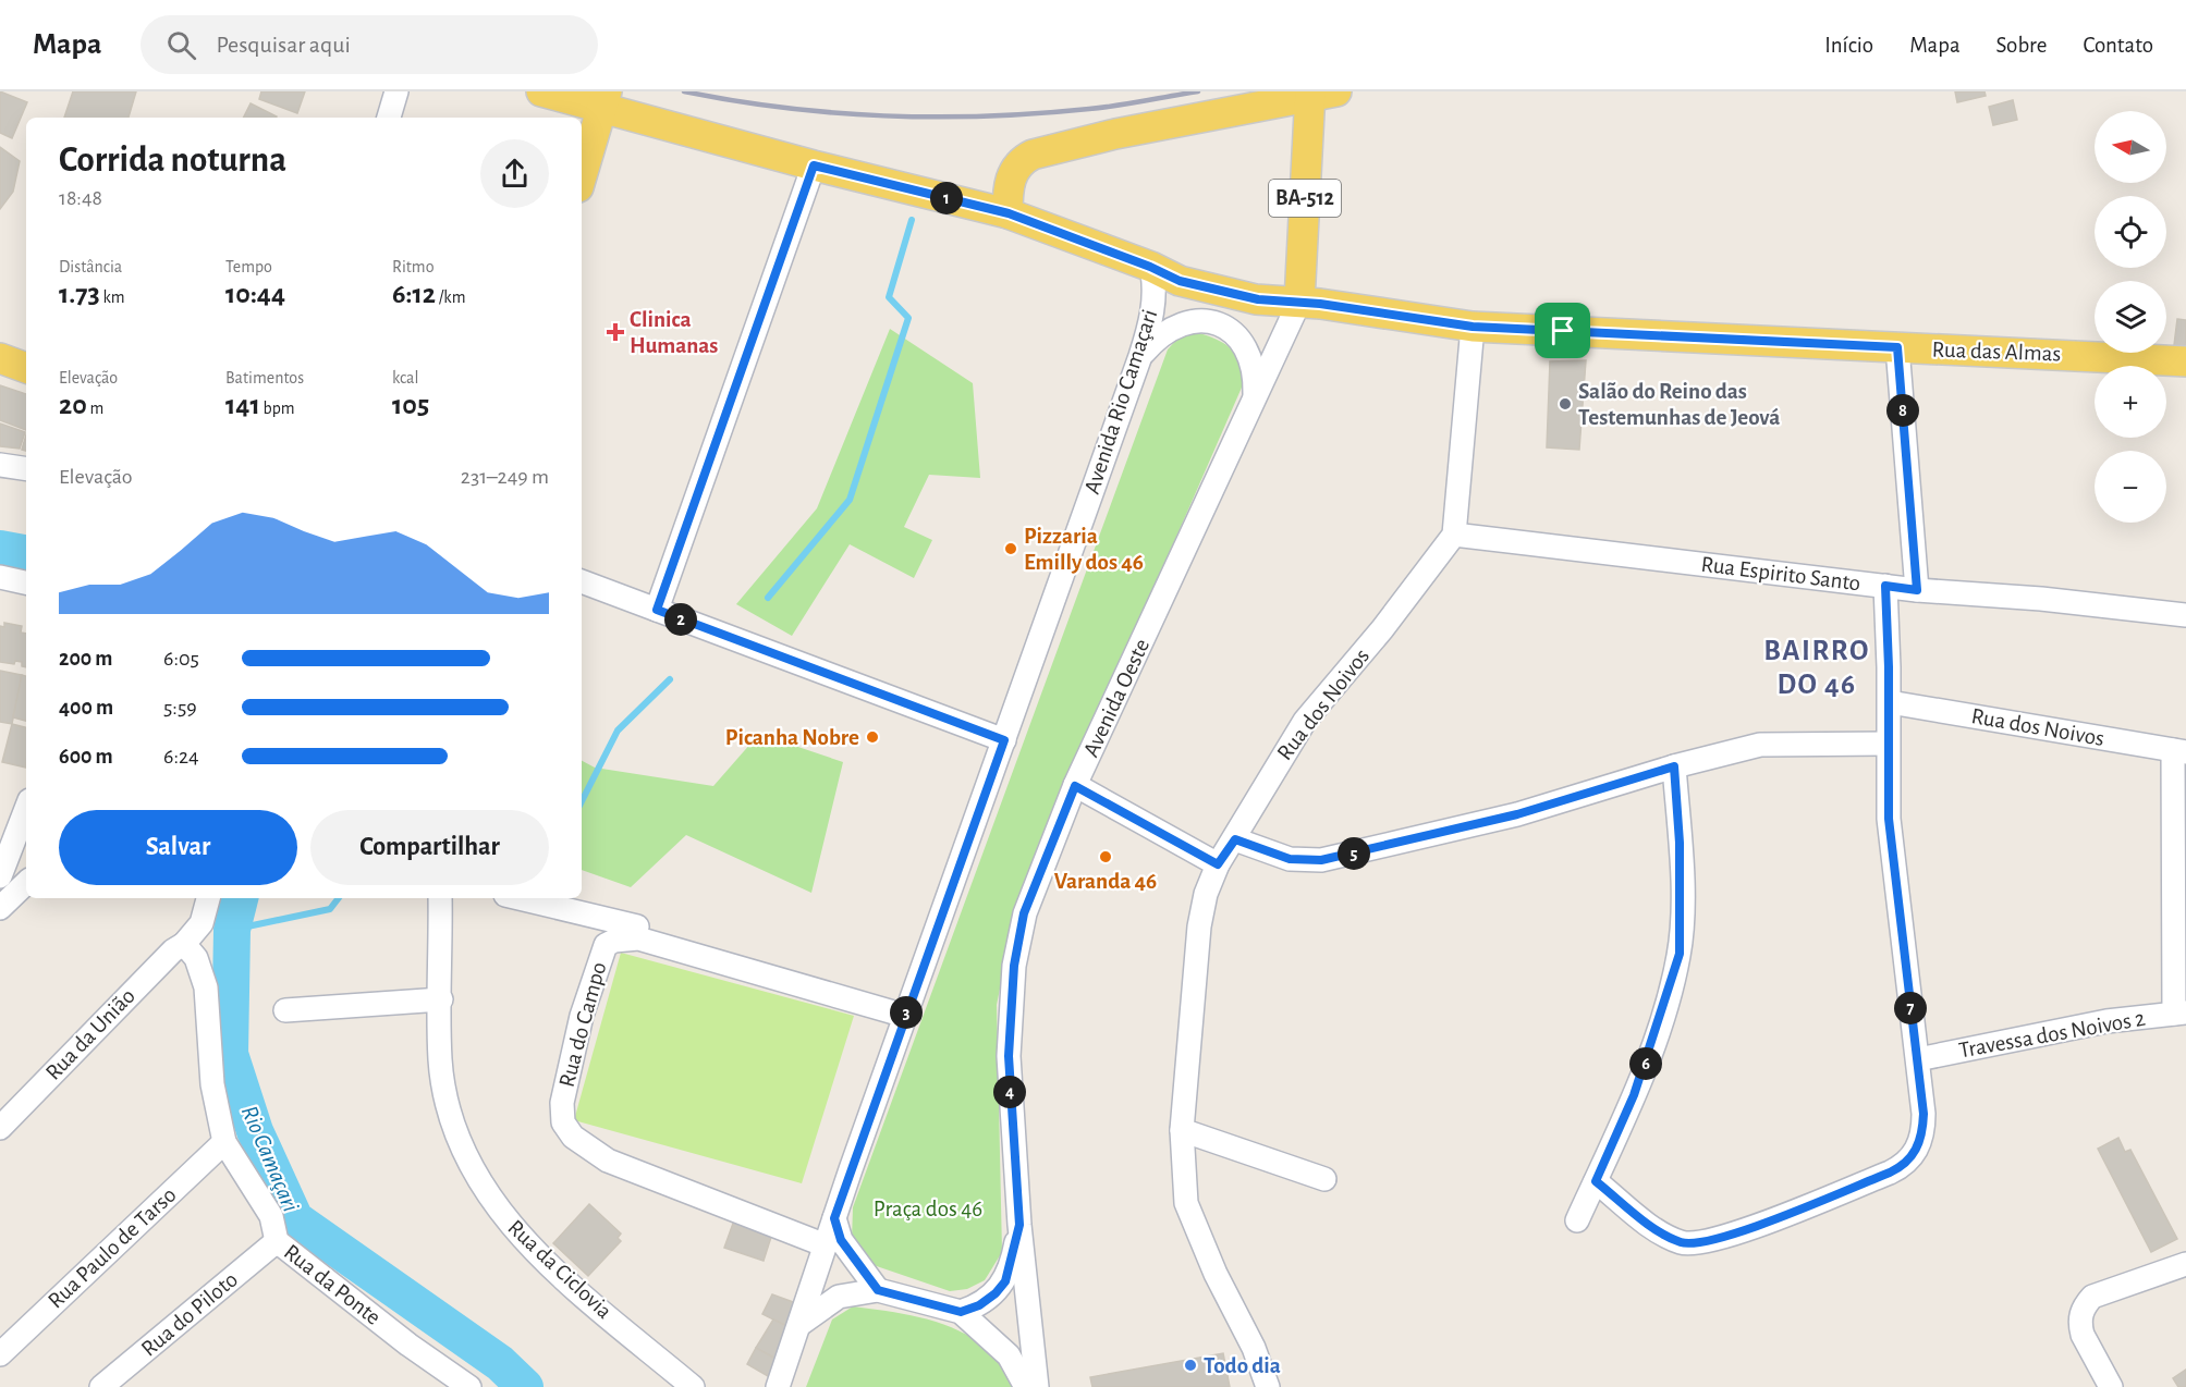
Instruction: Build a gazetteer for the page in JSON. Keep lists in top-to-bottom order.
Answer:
{
  "streets": {
    "main road": ["BA-512", "Rua das Almas"],
    "street": [
      "Avenida Rio Camaçari",
      "Rua Espirito Santo",
      "Avenida Oeste",
      "Rua dos Noivos",
      "Rua do Campo",
      "Rua da União",
      "Travessa dos Noivos 2",
      "Rua Paulo de Tarso",
      "Rua da Ciclovia",
      "Rua da Ponte",
      "Rua do Piloto"
    ]
  },
  "crossings": [
    ["BA-512", "Rua das Almas"],
    ["BA-512", "Avenida Oeste"],
    ["Rua das Almas", "Avenida Rio Camaçari"],
    ["Rua das Almas", "Avenida Oeste"],
    ["Avenida Rio Camaçari", "Rua do Campo"],
    ["Rua Espirito Santo", "Rua dos Noivos"],
    ["Rua da União", "Rua da Ponte"],
    ["Rua Paulo de Tarso", "Rua da Ponte"],
    ["Rua da Ponte", "Rua do Piloto"]
  ],
  "districts": ["BAIRRO DO 46"],
  "water": ["Rio Camaçari"],
  "parks": ["Praça dos 46"],
  "places": {
    "health": ["Clinica Humanas"],
    "other": [
      "Salão do Reino das Testemunhas de Jeová",
      "Pizzaria Emilly dos 46",
      "Picanha Nobre",
      "Varanda 46",
      "Todo dia"
    ]
  },
  "north": "left",
  "page": {
    "header": "Mapa",
    "search": "Pesquisar aqui",
    "nav": [
      "Início",
      "Mapa",
      "Sobre",
      "Contato"
    ],
    "map_buttons": ["+", "−"],
    "heading": ["Corrida noturna", "18:48"],
    "pins": [
      "1",
      "8",
      "2",
      "5",
      "7",
      "3",
      "6",
      "4"
    ],
    "stats": [
      ["Distância", "1.73 km"],
      ["Tempo", "10:44"],
      ["Ritmo", "6:12 /km"],
      ["Elevação", "20 m"],
      ["Batimentos", "141 bpm"],
      ["kcal", "105"]
    ],
    "chart": ["Elevação", "231–249 m"],
    "list": [
      {
        "name": "200 m",
        "note": "6:05"
      },
      {
        "name": "400 m",
        "note": "5:59"
      },
      {
        "name": "600 m",
        "note": "6:24"
      }
    ],
    "buttons": ["Salvar", "Compartilhar"]
  }
}
